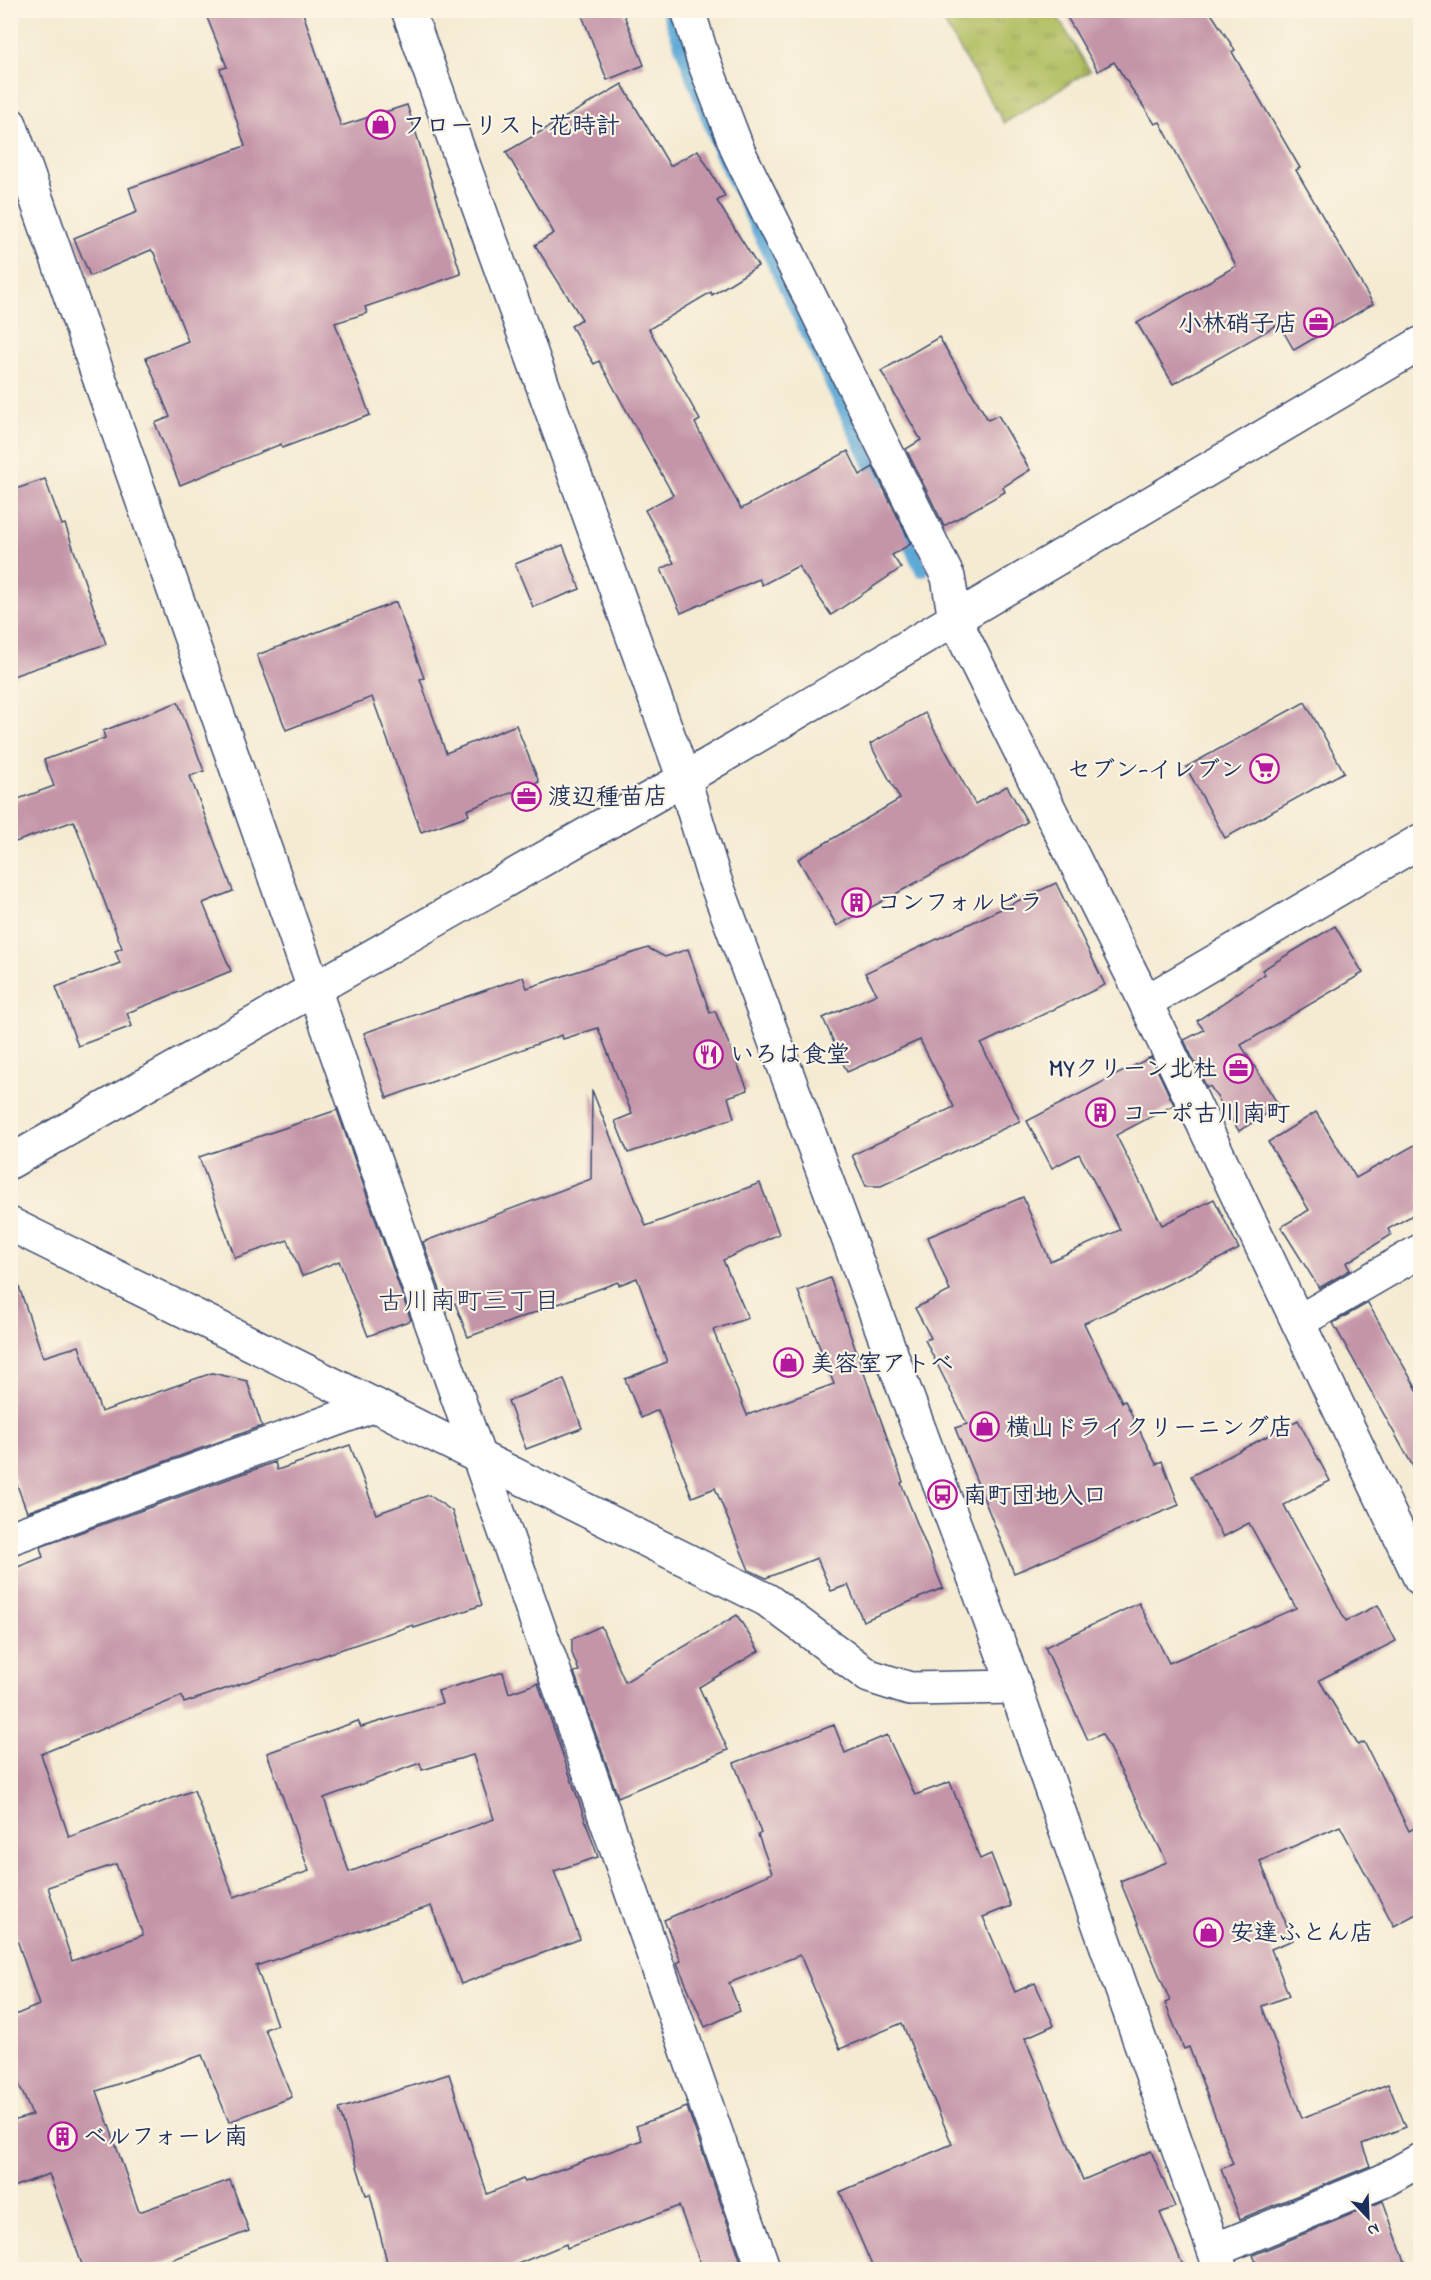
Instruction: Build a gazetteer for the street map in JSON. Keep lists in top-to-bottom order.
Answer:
{
  "districts": ["古川南町三丁目"],
  "places": {
    "shop": [
      "フローリスト花時計",
      "美容室アトベ",
      "横山ドライクリーニング店",
      "安達ふとん店"
    ],
    "office": ["小林硝子店", "渡辺種苗店", "MYクリーン北杜"],
    "supermarket": ["セブン-イレブン"],
    "building": ["コンフォルビラ", "コーポ古川南町", "ベルフォーレ南"],
    "restaurant": ["いろは食堂"],
    "bus stop": ["南町団地入口"]
  },
  "north": "bottom right"
}
